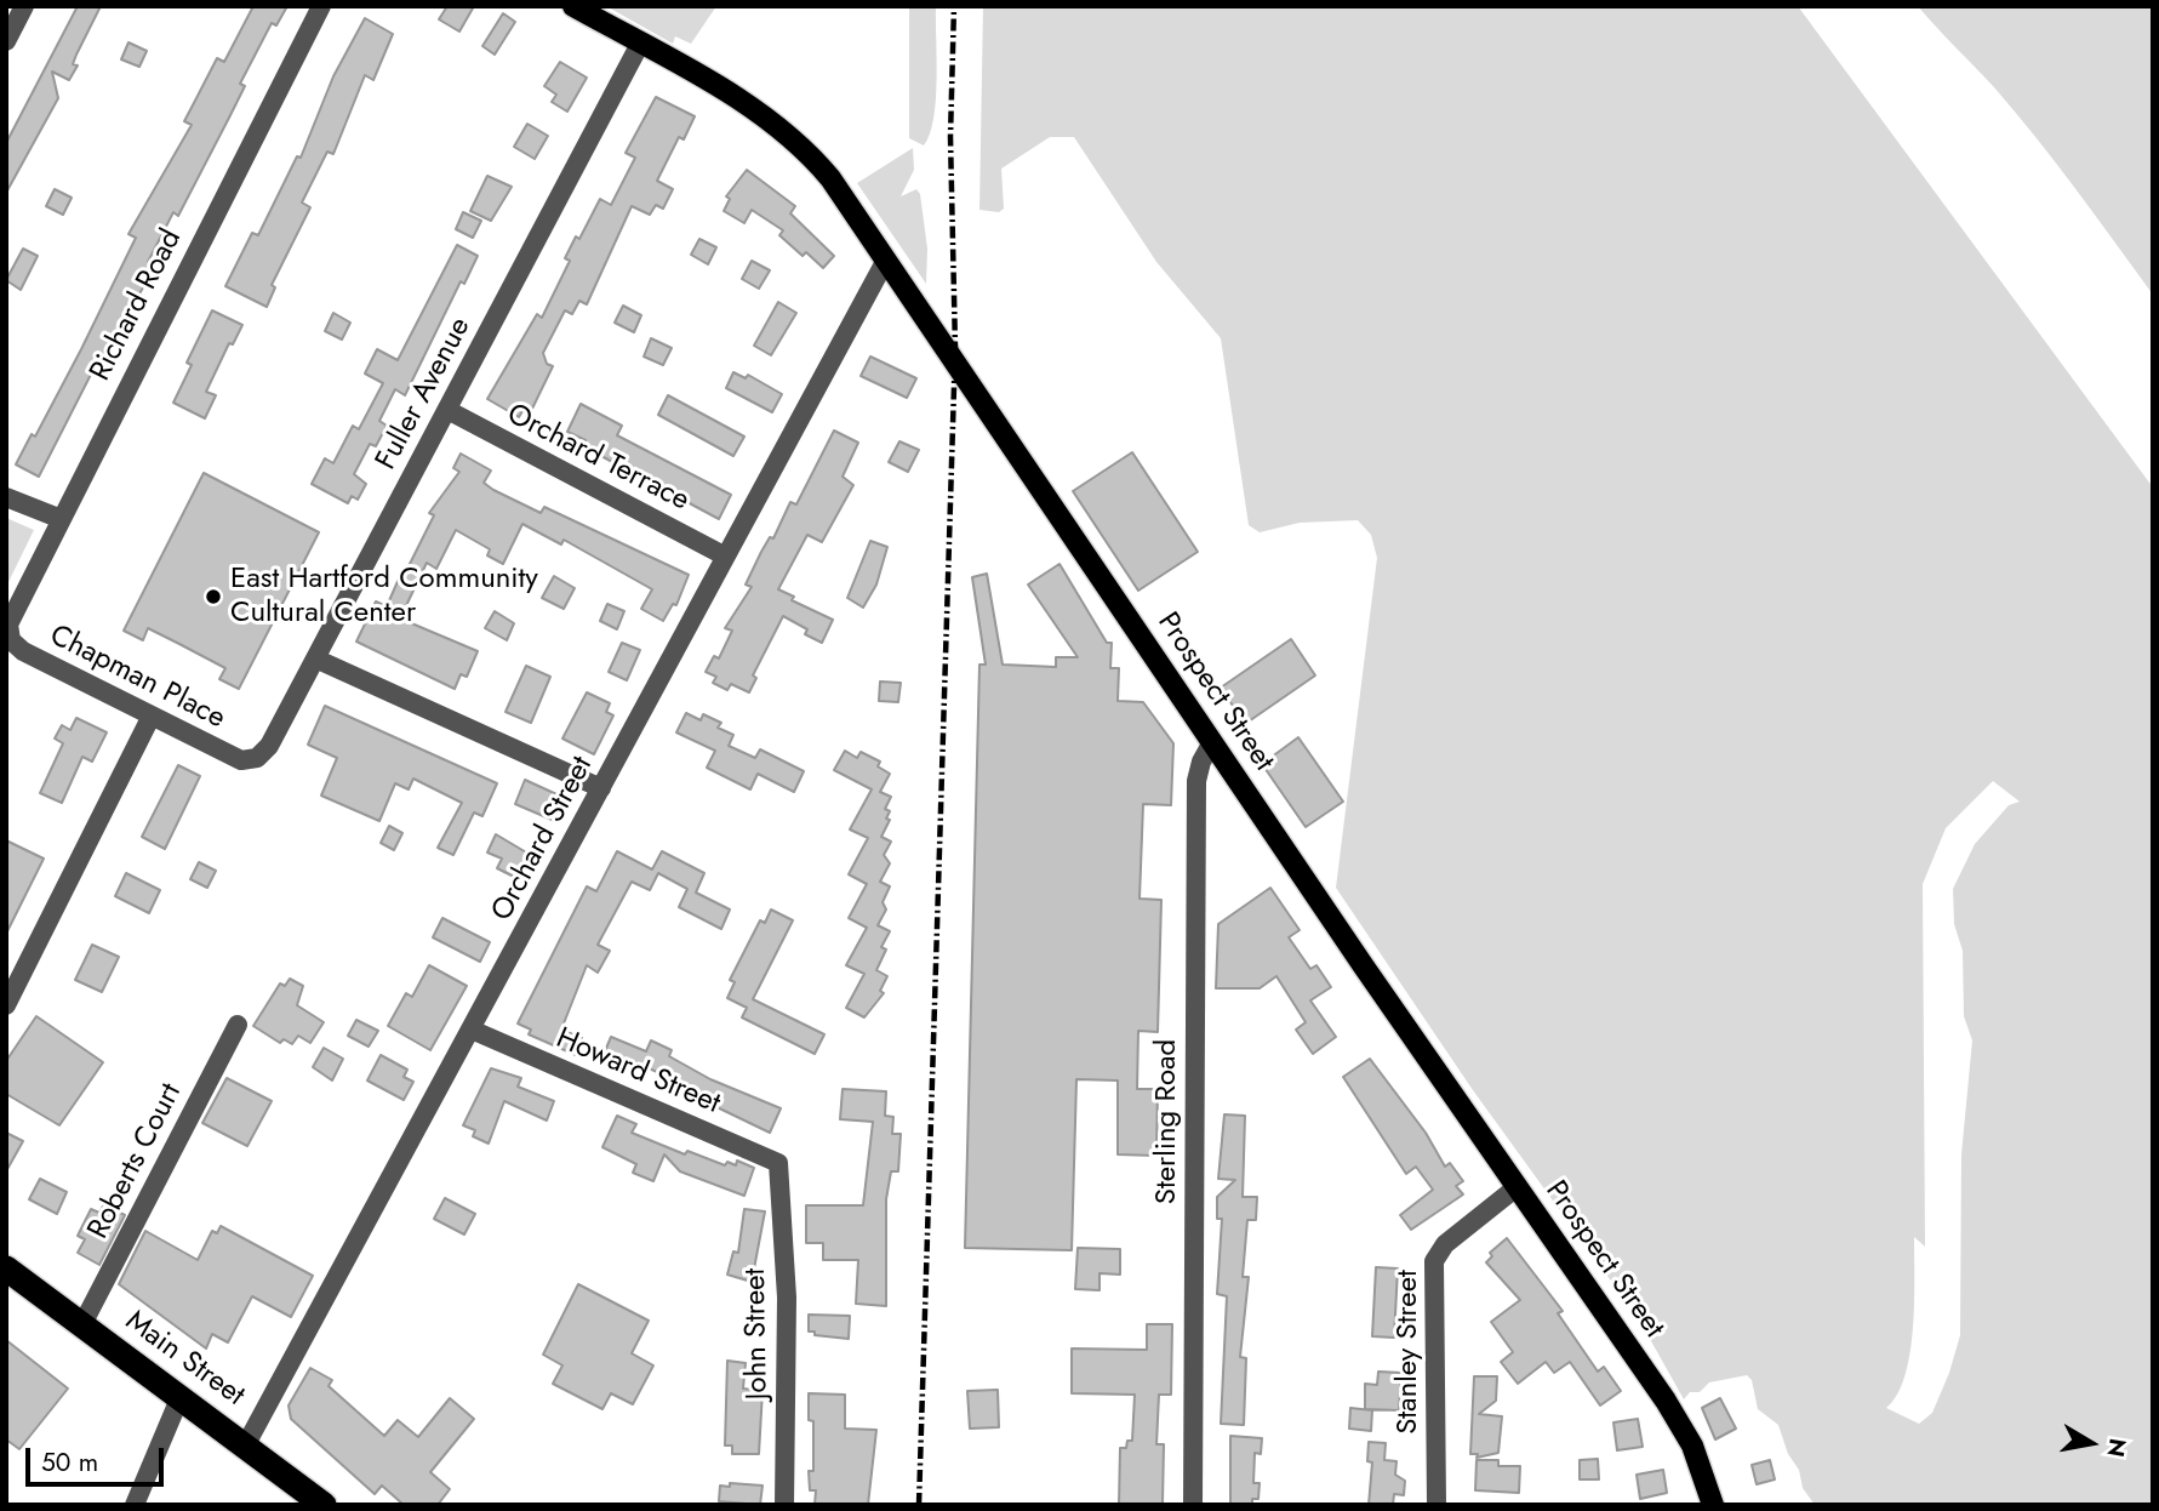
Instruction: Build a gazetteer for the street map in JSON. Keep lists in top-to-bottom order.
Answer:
{
  "streets": {
    "highway": ["Main Street"],
    "main road": ["Prospect Street"],
    "street": [
      "Richard Road",
      "Fuller Avenue",
      "Orchard Terrace",
      "Chapman Place",
      "Orchard Street",
      "Howard Street",
      "Sterling Road",
      "Roberts Court",
      "John Street",
      "Stanley Street"
    ]
  },
  "crossings": [
    ["Richard Road", "Chapman Place"],
    ["Fuller Avenue", "Orchard Terrace"],
    ["Fuller Avenue", "Chapman Place"],
    ["Fuller Avenue", "Prospect Street"],
    ["Orchard Terrace", "Orchard Street"],
    ["Prospect Street", "Orchard Street"],
    ["Prospect Street", "Sterling Road"],
    ["Prospect Street", "Stanley Street"],
    ["Orchard Street", "Howard Street"],
    ["Orchard Street", "Main Street"],
    ["Howard Street", "John Street"],
    ["Roberts Court", "Main Street"]
  ],
  "places": ["East Hartford Community Cultural Center"],
  "scale_bar": "50 m",
  "north": "right"
}
